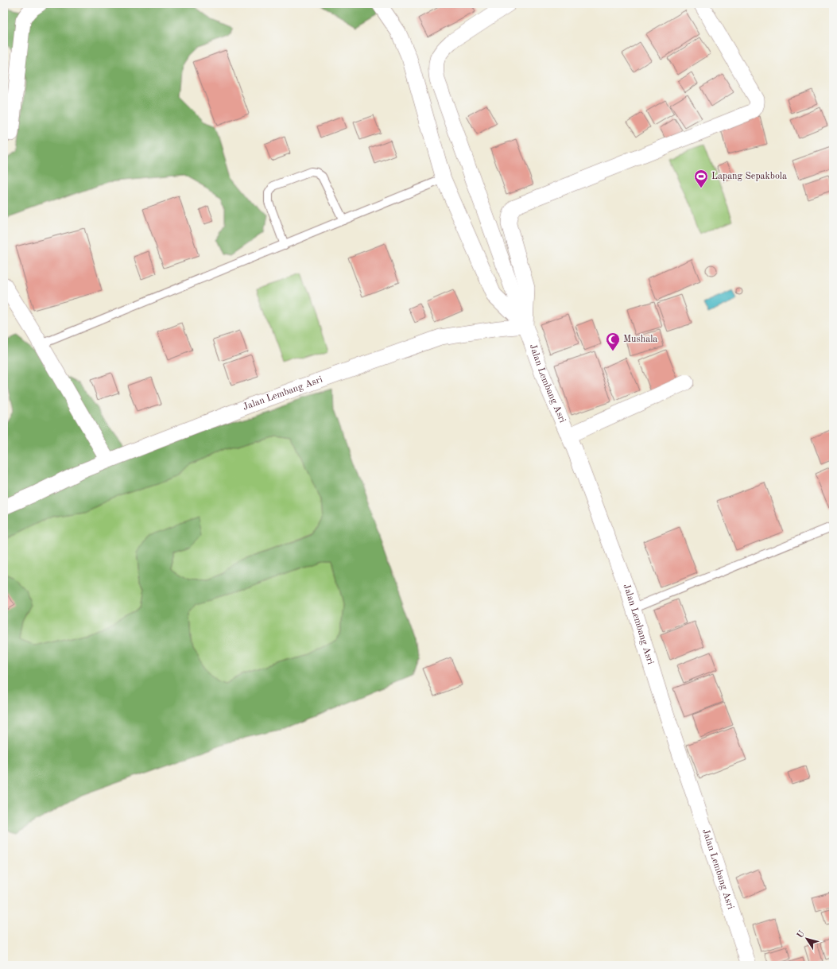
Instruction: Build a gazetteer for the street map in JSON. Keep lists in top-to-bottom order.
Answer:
{
  "streets": {
    "street": ["Jalan Lembang Asri"]
  },
  "places": {
    "sports": ["Lapang Sepakbola"],
    "mosque": ["Mushala"]
  },
  "north": "top left"
}
